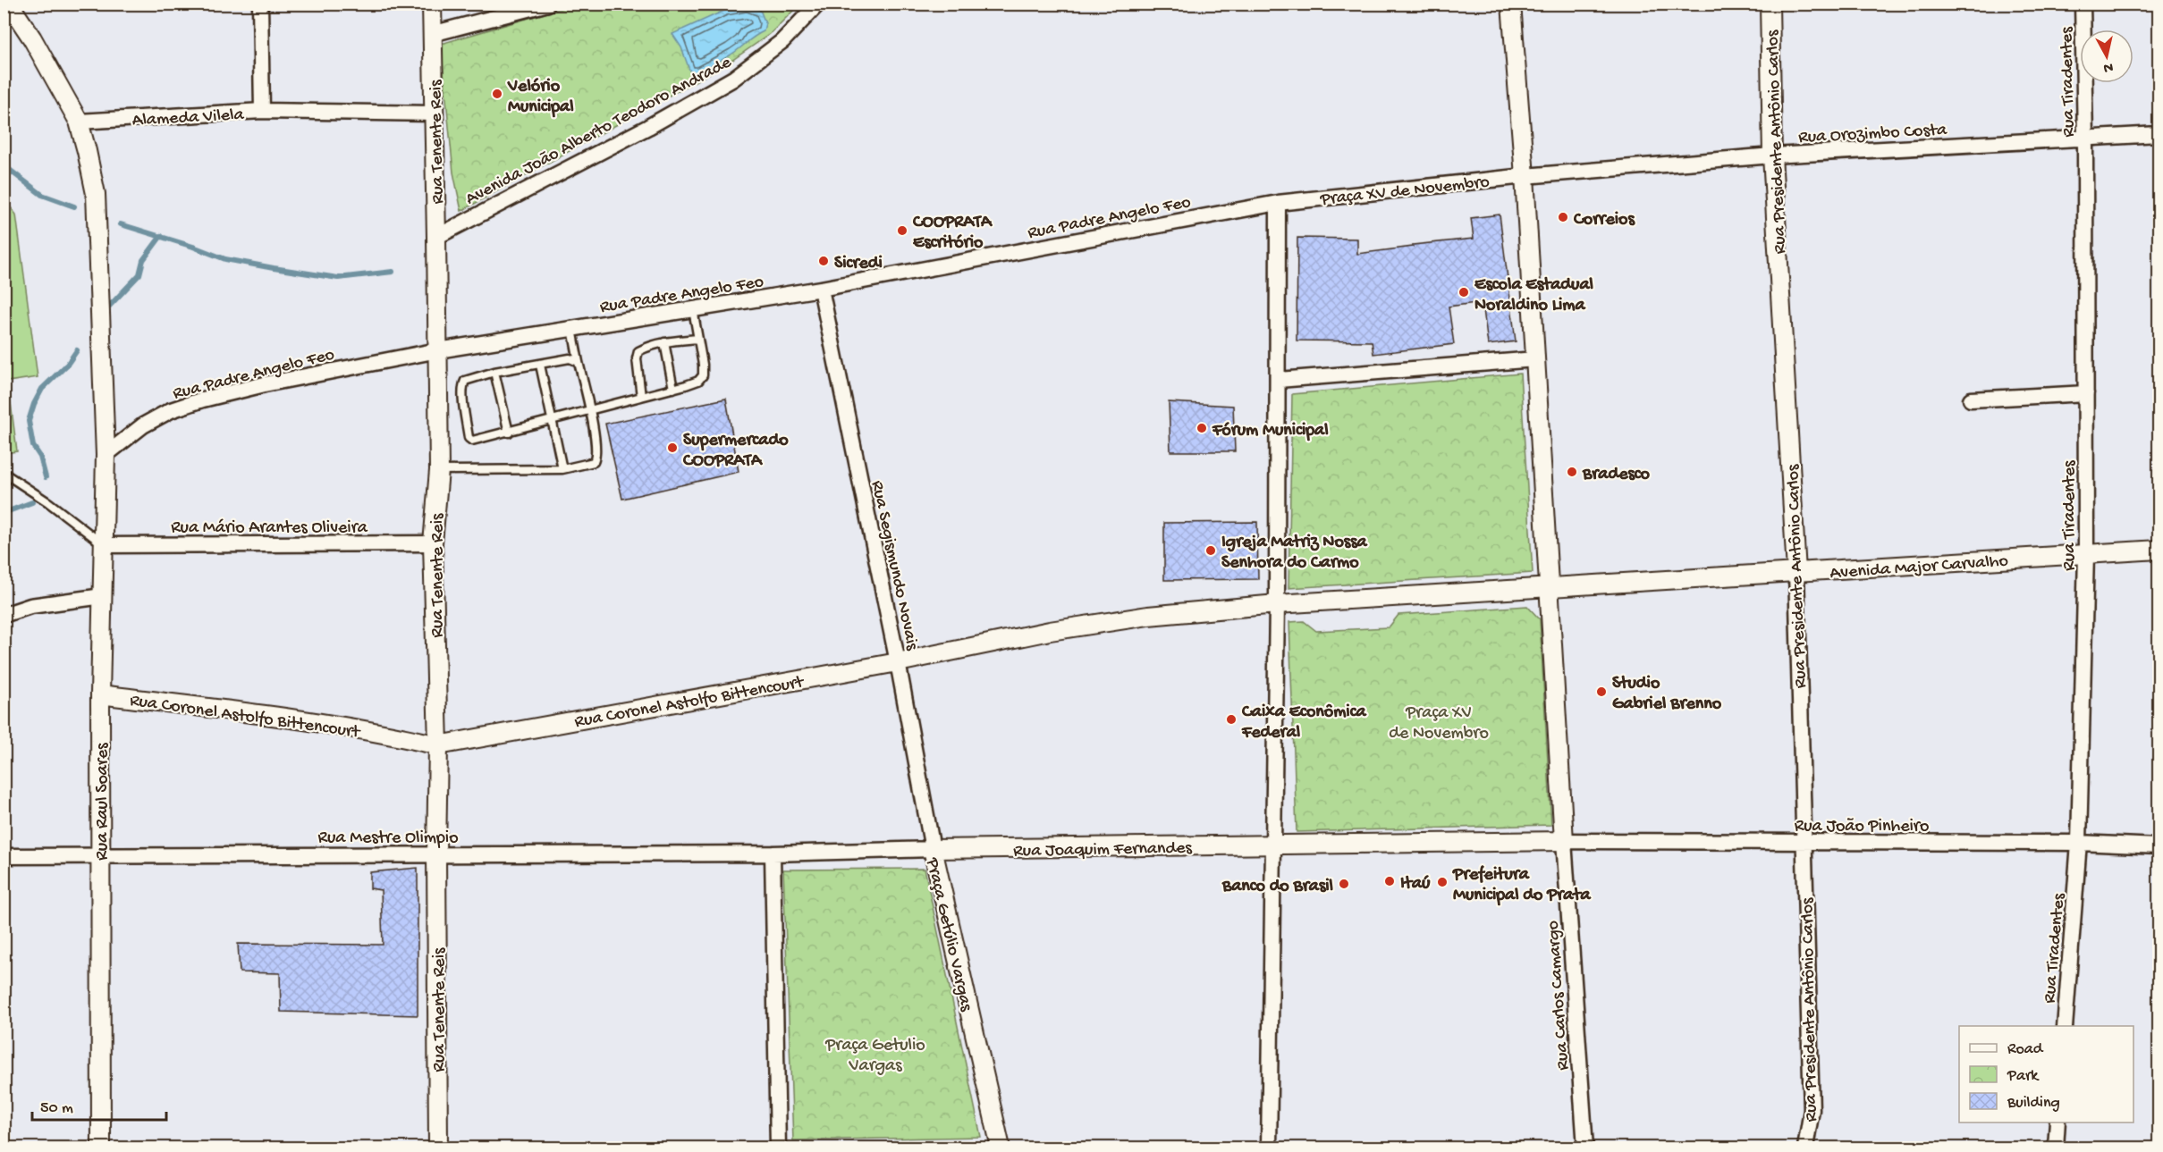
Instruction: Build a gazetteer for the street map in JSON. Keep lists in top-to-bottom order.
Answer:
{
  "streets": {
    "street": [
      "Rua Tiradentes",
      "Alameda Vilela",
      "Avenida João Alberto Teodoro Andrade",
      "Rua Orozimbo Costa",
      "Rua Tenente Reis",
      "Rua Presidente Antônio Carlos",
      "Praça XV de Novembro",
      "Rua Padre Angelo Feo",
      "Rua Mário Arantes Oliveira",
      "Rua Segismundo Novais",
      "Avenida Major Carvalho",
      "Rua Coronel Astolfo Bittencourt",
      "Rua Raul Soares",
      "Rua João Pinheiro",
      "Rua Mestre Olimpio",
      "Rua Joaquim Fernandes",
      "Praça Getúlio Vargas",
      "Rua Carlos Camargo"
    ]
  },
  "crossings": [
    ["Rua Tiradentes", "Rua Orozimbo Costa"],
    ["Rua Tiradentes", "Avenida Major Carvalho"],
    ["Rua Tiradentes", "Rua João Pinheiro"],
    ["Alameda Vilela", "Rua Tenente Reis"],
    ["Alameda Vilela", "Rua Raul Soares"],
    ["Avenida João Alberto Teodoro Andrade", "Rua Tenente Reis"],
    ["Rua Orozimbo Costa", "Rua Presidente Antônio Carlos"],
    ["Rua Orozimbo Costa", "Praça XV de Novembro"],
    ["Rua Tenente Reis", "Rua Padre Angelo Feo"],
    ["Rua Tenente Reis", "Rua Mário Arantes Oliveira"],
    ["Rua Tenente Reis", "Rua Coronel Astolfo Bittencourt"],
    ["Rua Tenente Reis", "Rua Mestre Olimpio"],
    ["Rua Presidente Antônio Carlos", "Avenida Major Carvalho"],
    ["Rua Presidente Antônio Carlos", "Rua João Pinheiro"],
    ["Praça XV de Novembro", "Rua Padre Angelo Feo"],
    ["Rua Padre Angelo Feo", "Rua Segismundo Novais"],
    ["Rua Padre Angelo Feo", "Rua Raul Soares"],
    ["Rua Mário Arantes Oliveira", "Rua Raul Soares"],
    ["Rua Segismundo Novais", "Rua Coronel Astolfo Bittencourt"],
    ["Rua Segismundo Novais", "Rua Joaquim Fernandes"],
    ["Rua Segismundo Novais", "Praça Getúlio Vargas"],
    ["Rua Coronel Astolfo Bittencourt", "Rua Raul Soares"],
    ["Rua Raul Soares", "Rua Mestre Olimpio"],
    ["Rua João Pinheiro", "Rua Carlos Camargo"],
    ["Rua Mestre Olimpio", "Praça Getúlio Vargas"],
    ["Rua Joaquim Fernandes", "Praça Getúlio Vargas"]
  ],
  "parks": ["Praça XV de Novembro", "Praça Getulio Vargas"],
  "places": [
    "Velório Municipal",
    "Correios",
    "COOPRATA Escritório",
    "Sicredi",
    "Escola Estadual Noraldino Lima",
    "Fórum Municipal",
    "Supermercado COOPRATA",
    "Bradesco",
    "Igreja Matriz Nossa Senhora do Carmo",
    "Studio Gabriel Brenno",
    "Caixa Econômica Federal",
    "Itaú",
    "Prefeitura Municipal do Prata",
    "Banco do Brasil"
  ],
  "legend": ["Road", "Park", "Building"],
  "scale_bar": "50 m",
  "north": "bottom"
}
